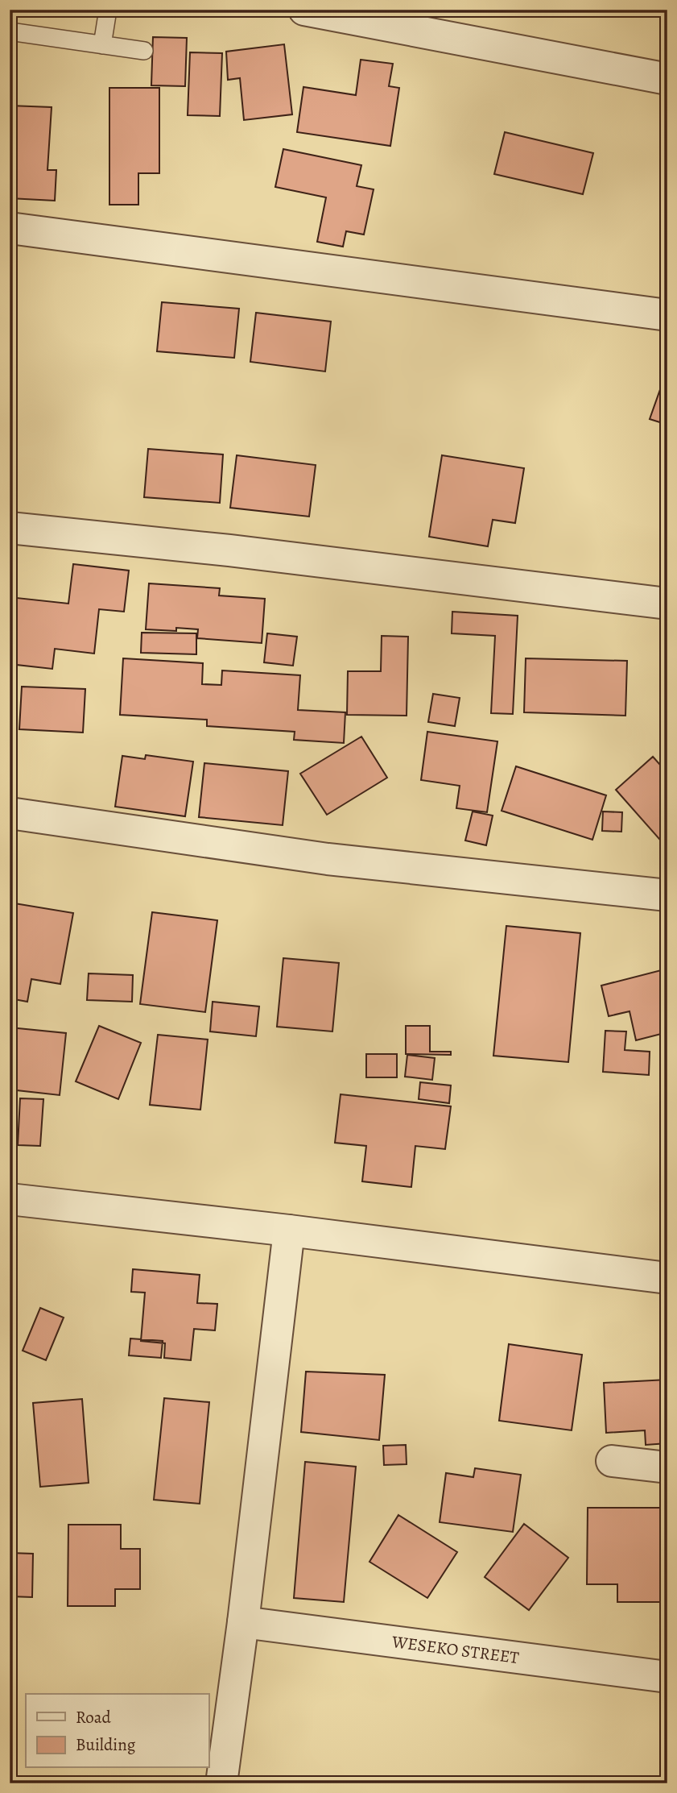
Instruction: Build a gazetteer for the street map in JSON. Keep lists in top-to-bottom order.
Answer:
{
  "streets": {
    "street": ["WESEKO STREET"]
  },
  "legend": ["Road", "Building"]
}
